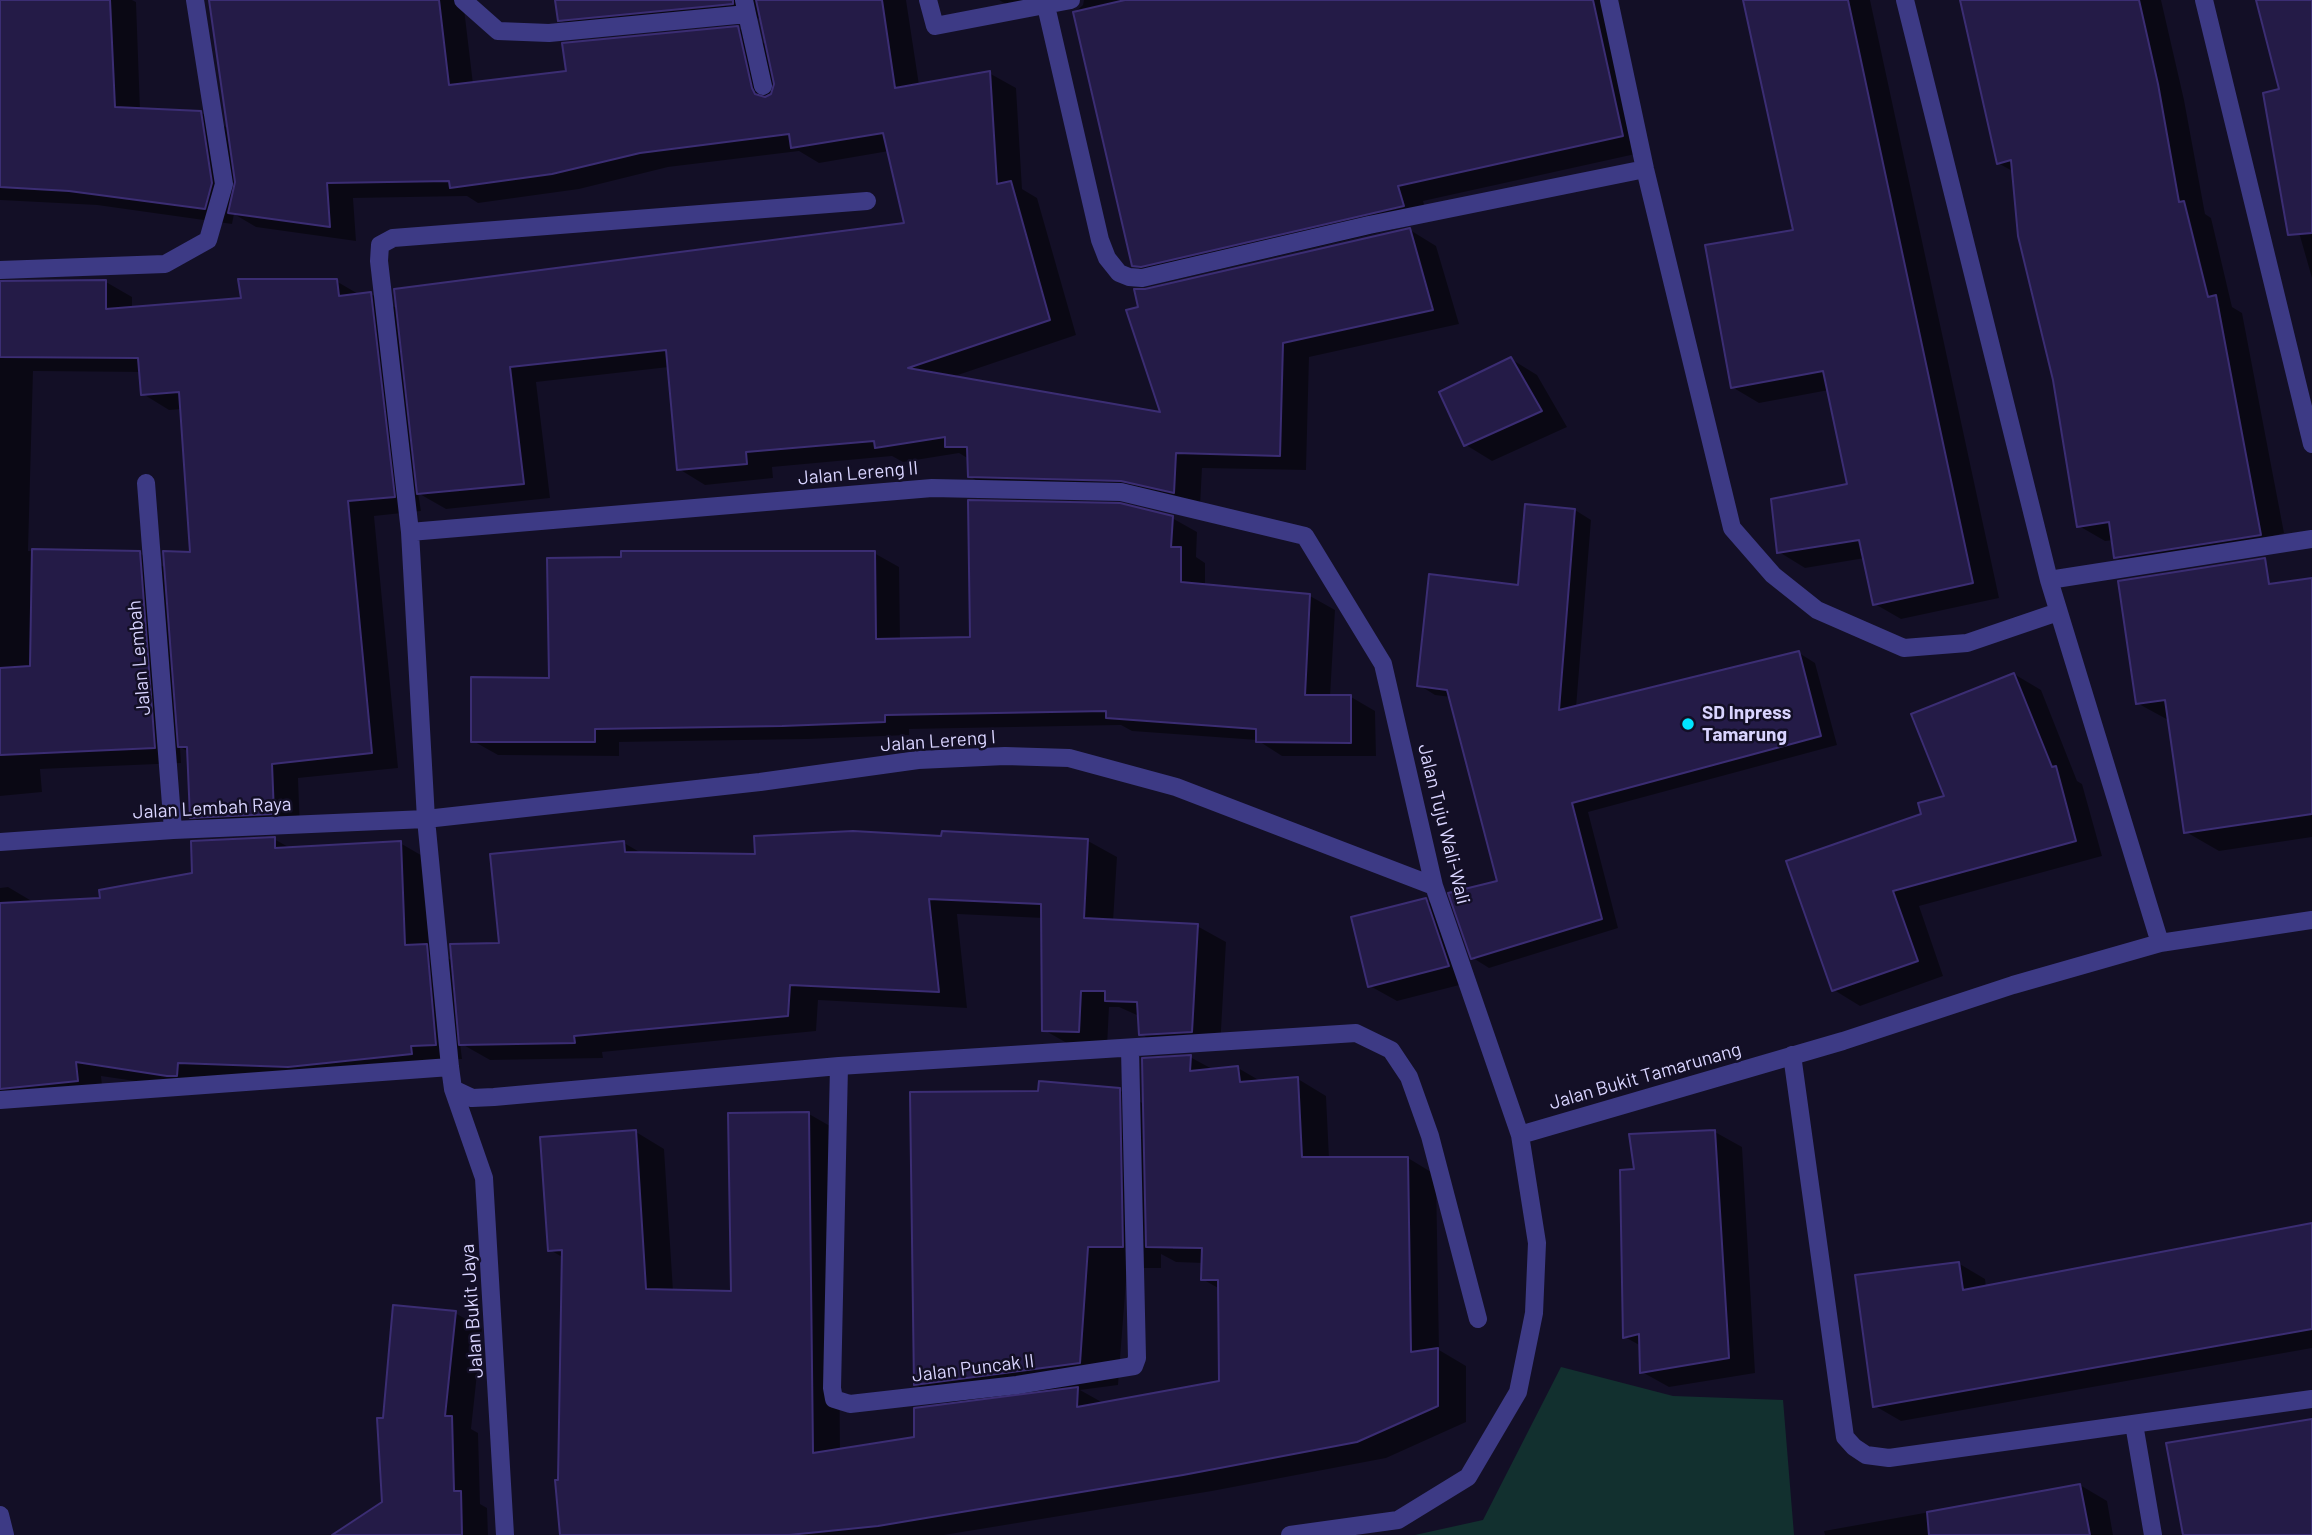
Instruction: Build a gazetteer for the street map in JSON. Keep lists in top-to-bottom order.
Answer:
{
  "streets": {
    "street": [
      "Jalan Lereng II",
      "Jalan Lembah",
      "Jalan Lereng I",
      "Jalan Lembah Raya",
      "Jalan Tuju Wali-Wali",
      "Jalan Bukit Tamarunang",
      "Jalan Bukit Jaya",
      "Jalan Puncak II"
    ]
  },
  "crossings": [
    ["Jalan Lereng II", "Jalan Tuju Wali-Wali"],
    ["Jalan Lereng II", "Jalan Bukit Jaya"],
    ["Jalan Lembah", "Jalan Lembah Raya"],
    ["Jalan Lereng I", "Jalan Lembah Raya"],
    ["Jalan Lereng I", "Jalan Tuju Wali-Wali"],
    ["Jalan Lereng I", "Jalan Bukit Jaya"],
    ["Jalan Lembah Raya", "Jalan Bukit Jaya"],
    ["Jalan Tuju Wali-Wali", "Jalan Bukit Tamarunang"]
  ],
  "places": ["SD Inpress Tamarung"]
}
